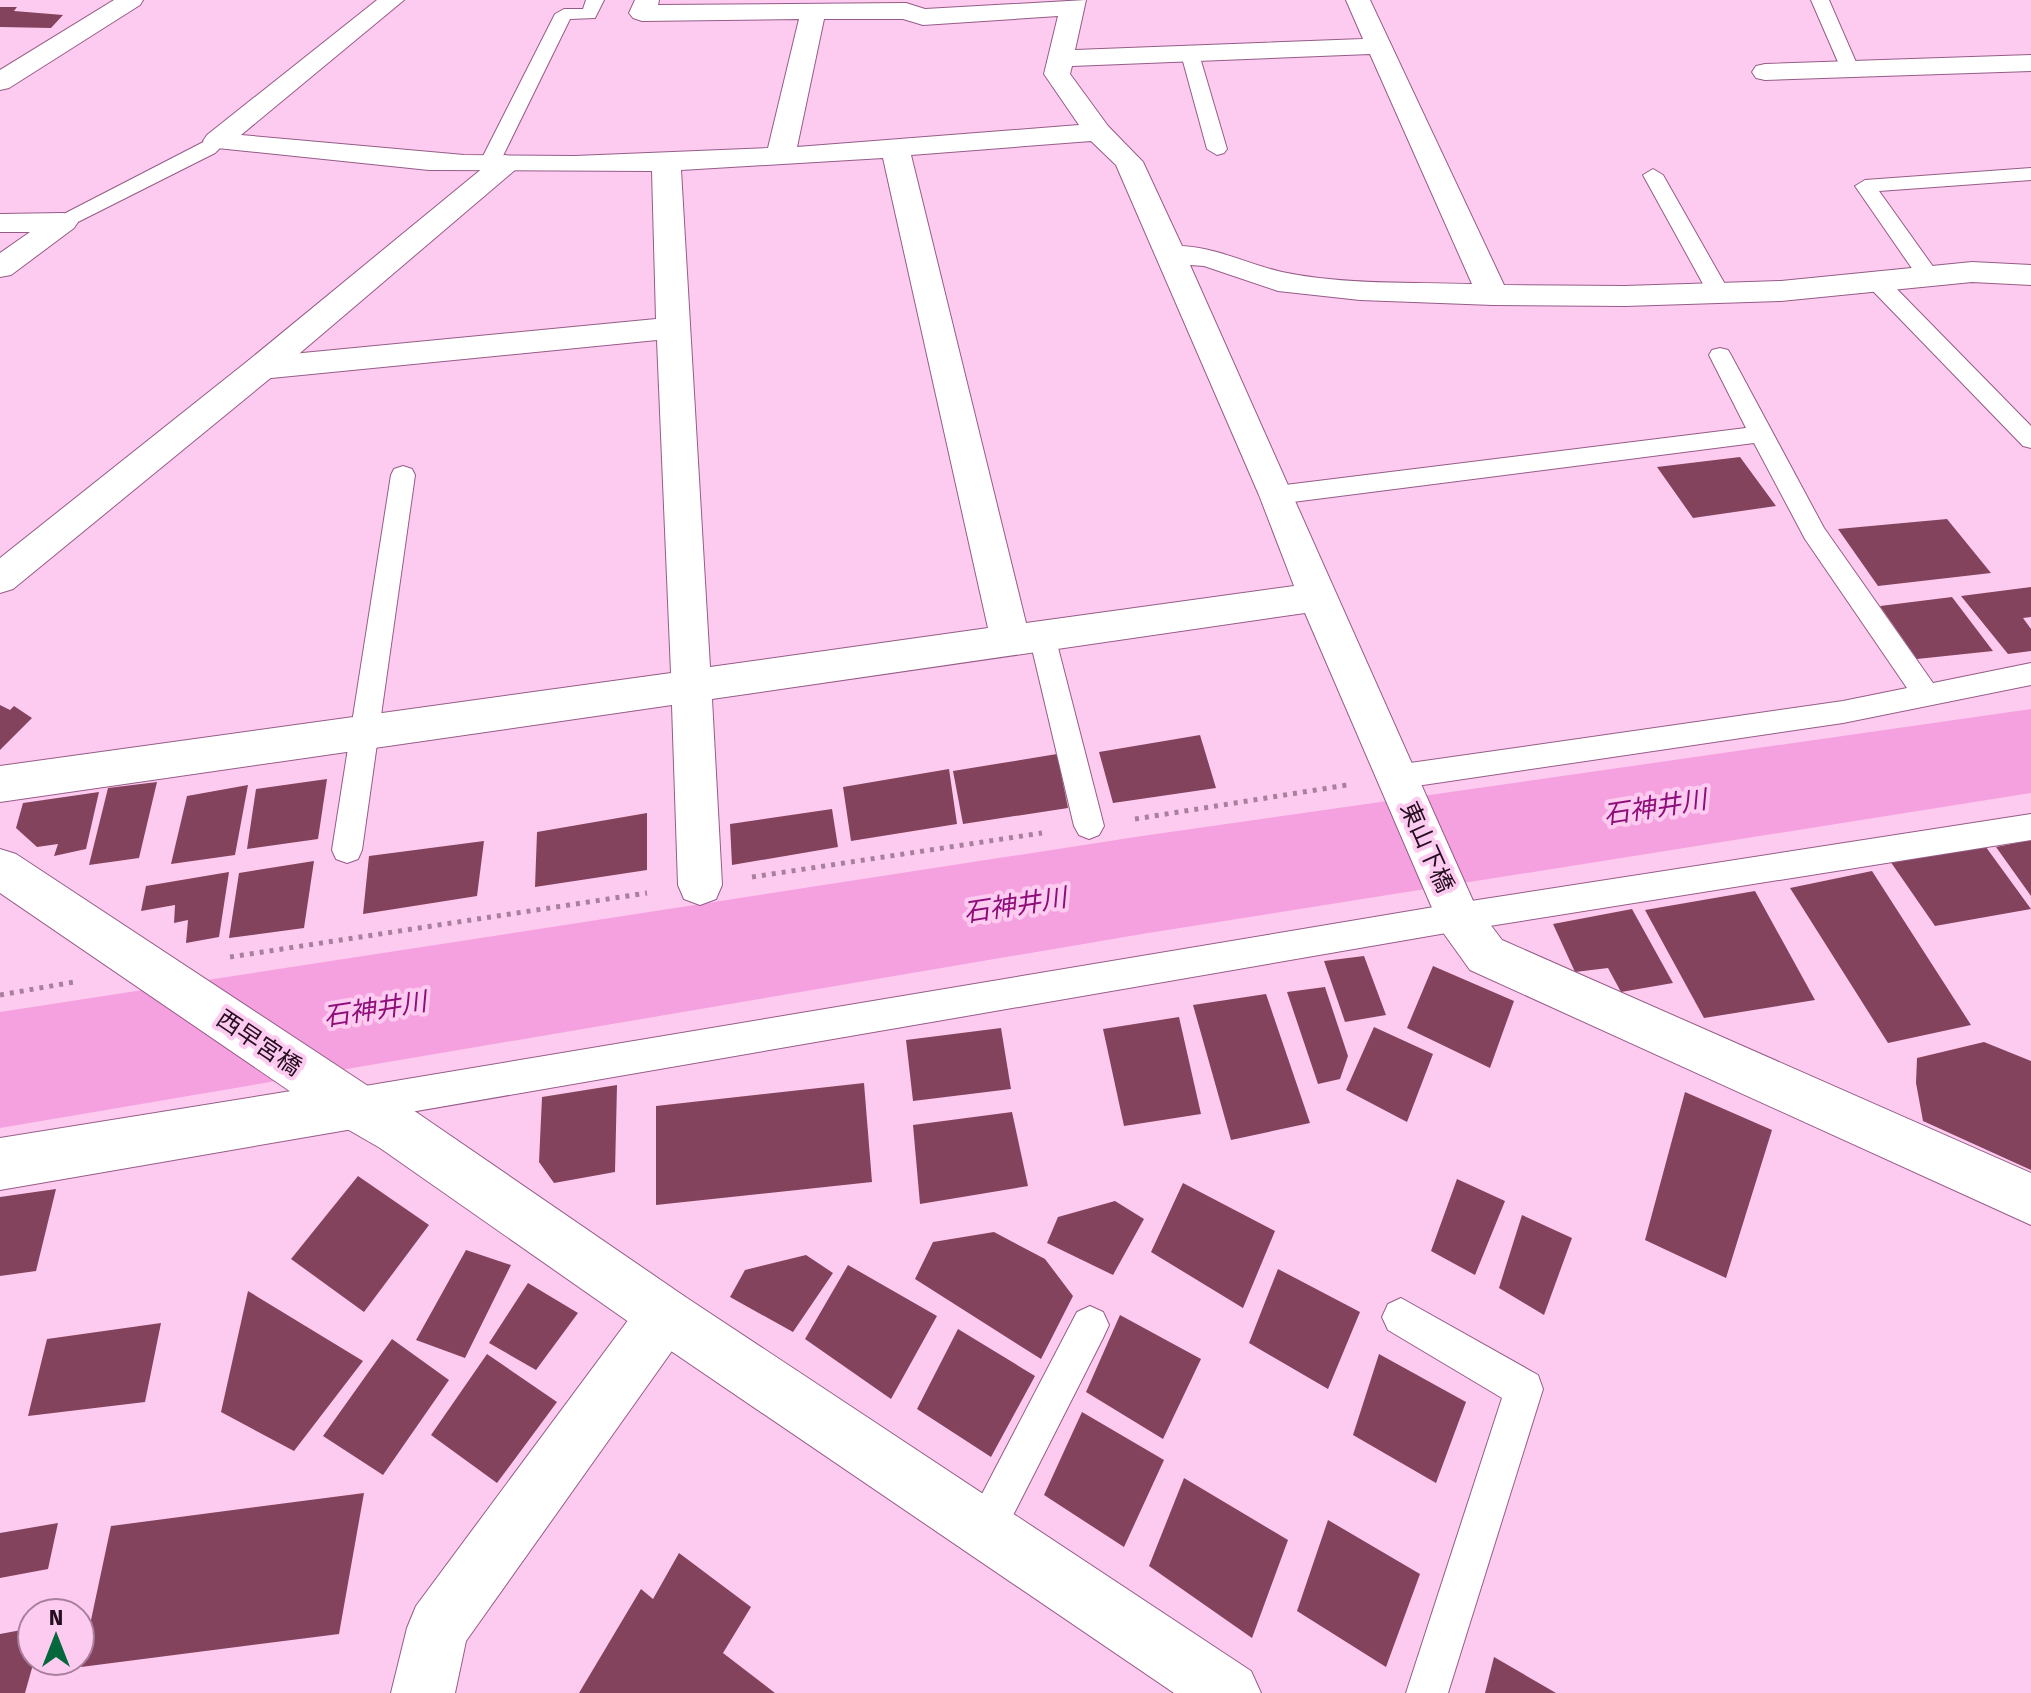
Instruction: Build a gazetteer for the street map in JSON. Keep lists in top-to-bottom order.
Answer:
{
  "streets": {
    "street": ["東山下橋", "西早宮橋"]
  },
  "water": ["石神井川"],
  "north": "top"
}
